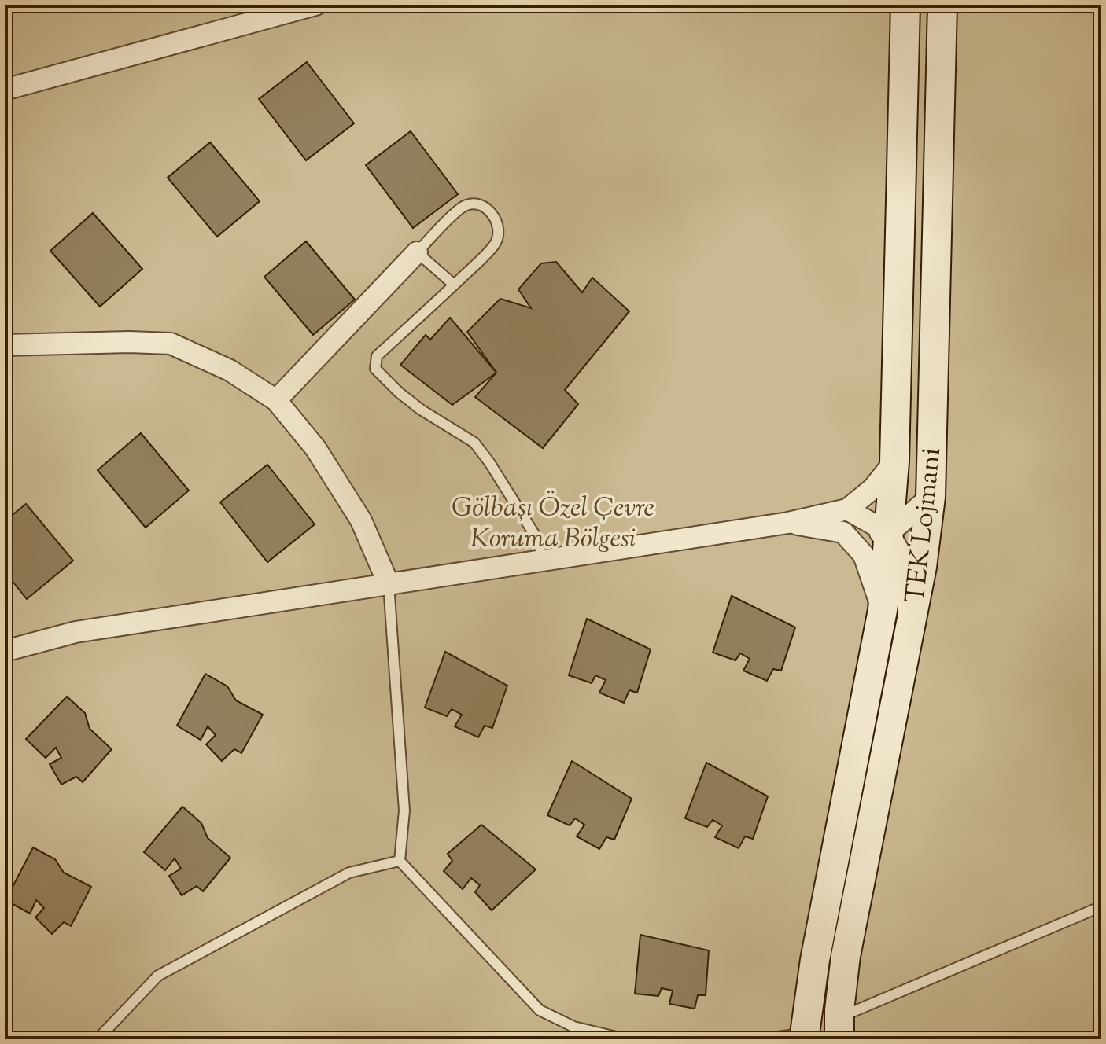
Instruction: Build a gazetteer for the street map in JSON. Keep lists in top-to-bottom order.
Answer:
{
  "streets": {
    "street": ["TEK Lojmani"]
  },
  "parks": ["Gölbaşı Özel Çevre Koruma Bölgesi"]
}
